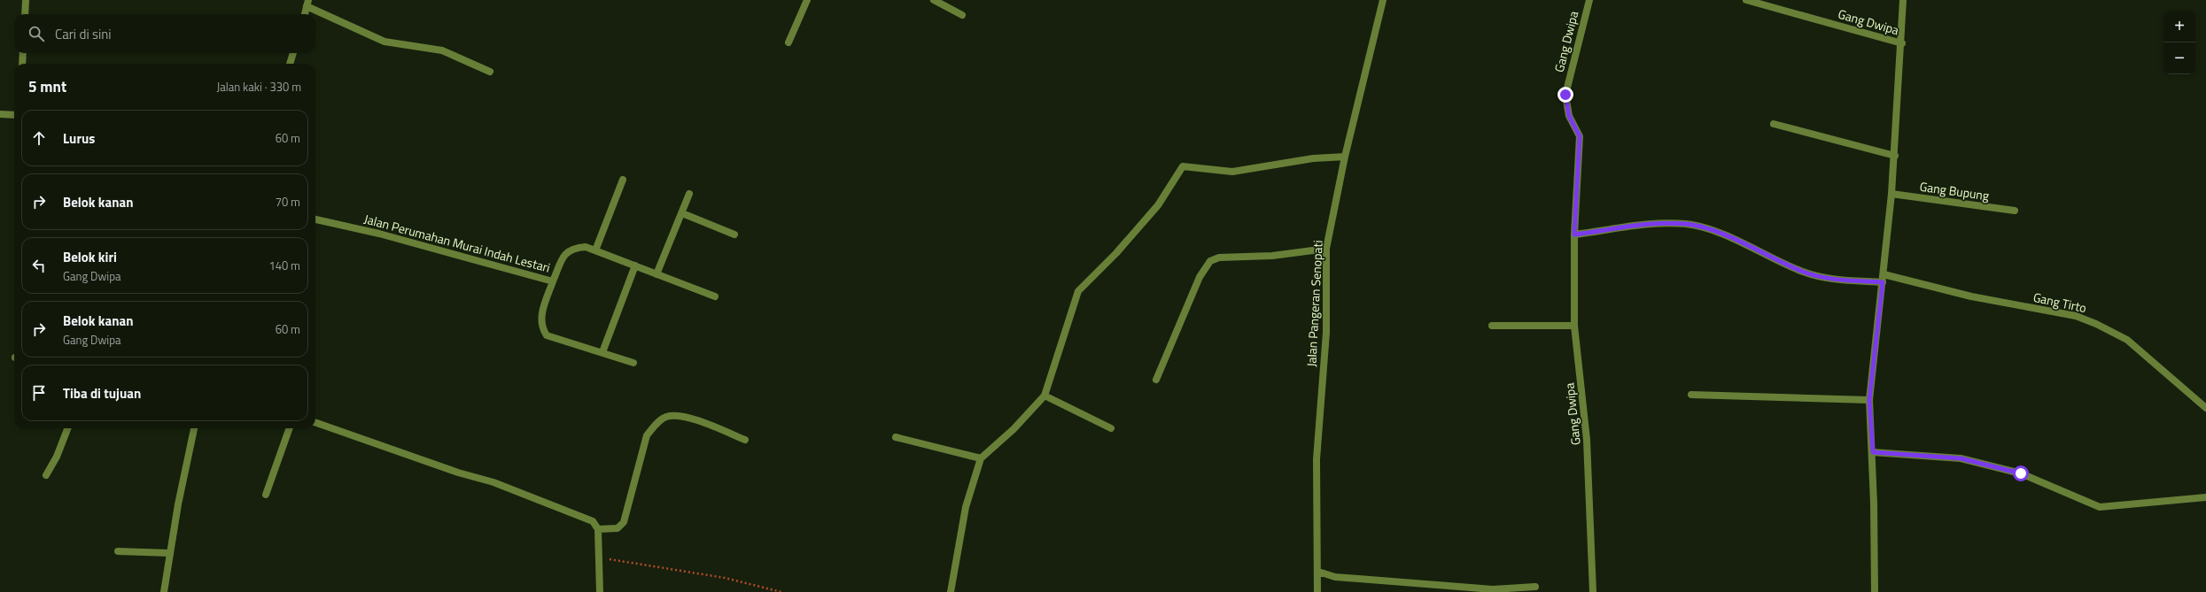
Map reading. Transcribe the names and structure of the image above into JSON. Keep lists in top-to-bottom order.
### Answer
{
  "streets": {
    "street": [
      "Gang Dwipa",
      "Gang Bupung",
      "Jalan Perumahan Murai Indah Lestari",
      "Gang Tirto",
      "Jalan Pangeran Senopati"
    ]
  },
  "page": {
    "map_buttons": ["+", "−"],
    "search": "Cari di sini",
    "heading": ["5 mnt", "Jalan kaki · 330 m"],
    "list": [
      ["Lurus", "60 m"],
      ["Belok kanan", "70 m"],
      ["Belok kiri", "Gang Dwipa", "140 m"],
      ["Belok kanan", "Gang Dwipa", "60 m"],
      "Tiba di tujuan"
    ]
  }
}
